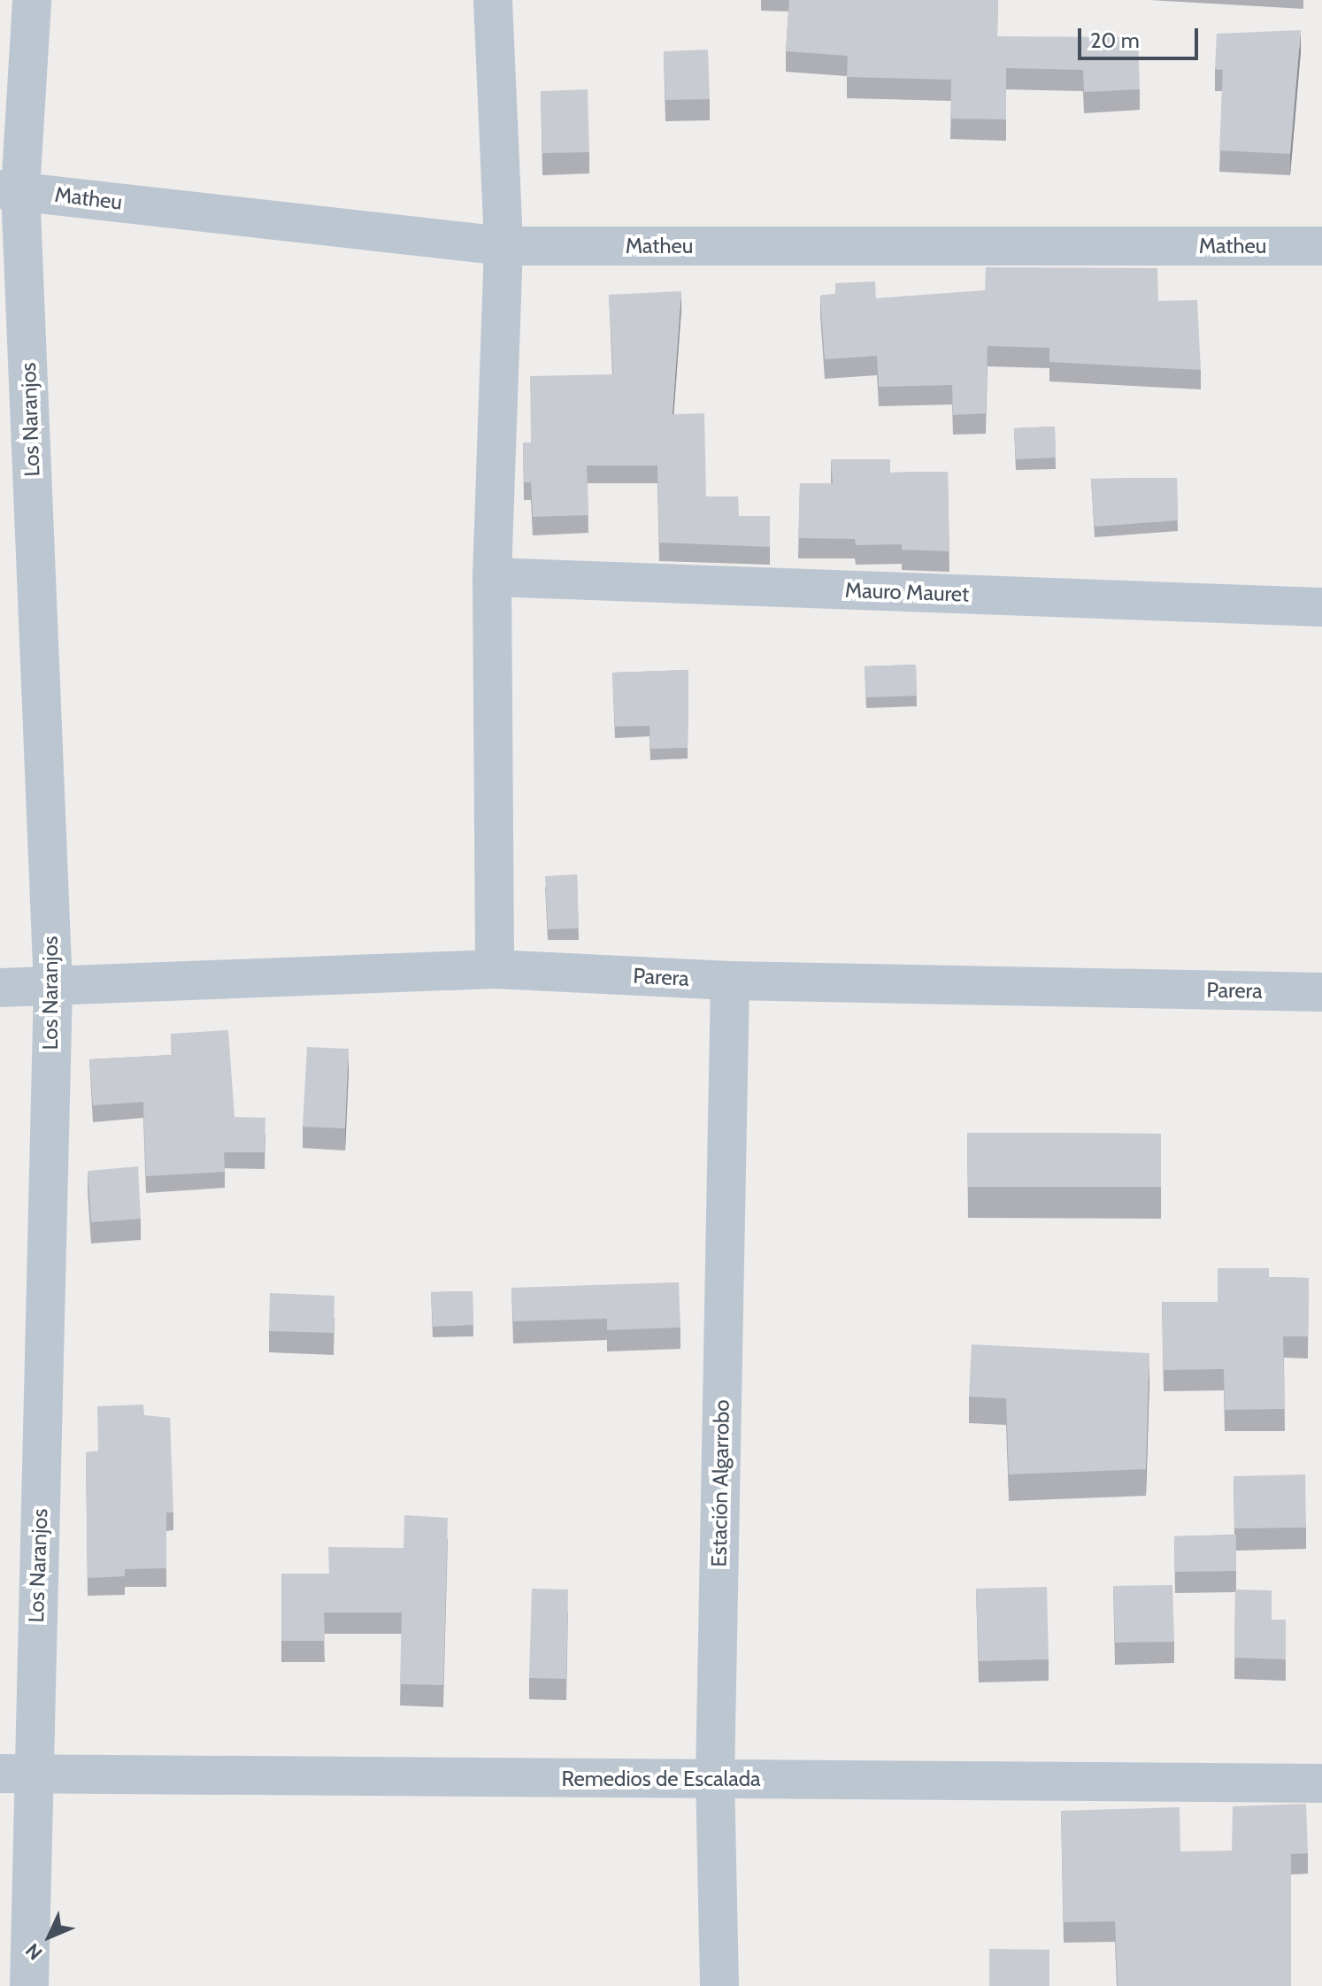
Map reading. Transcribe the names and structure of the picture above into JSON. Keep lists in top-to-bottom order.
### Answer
{
  "streets": {
    "street": [
      "Matheu",
      "Los Naranjos",
      "Mauro Mauret",
      "Parera",
      "Estación Algarrobo",
      "Remedios de Escalada"
    ]
  },
  "crossings": [
    ["Matheu", "Los Naranjos"],
    ["Los Naranjos", "Parera"],
    ["Los Naranjos", "Remedios de Escalada"],
    ["Parera", "Estación Algarrobo"],
    ["Estación Algarrobo", "Remedios de Escalada"]
  ],
  "scale_bar": "20 m",
  "north": "bottom left"
}
